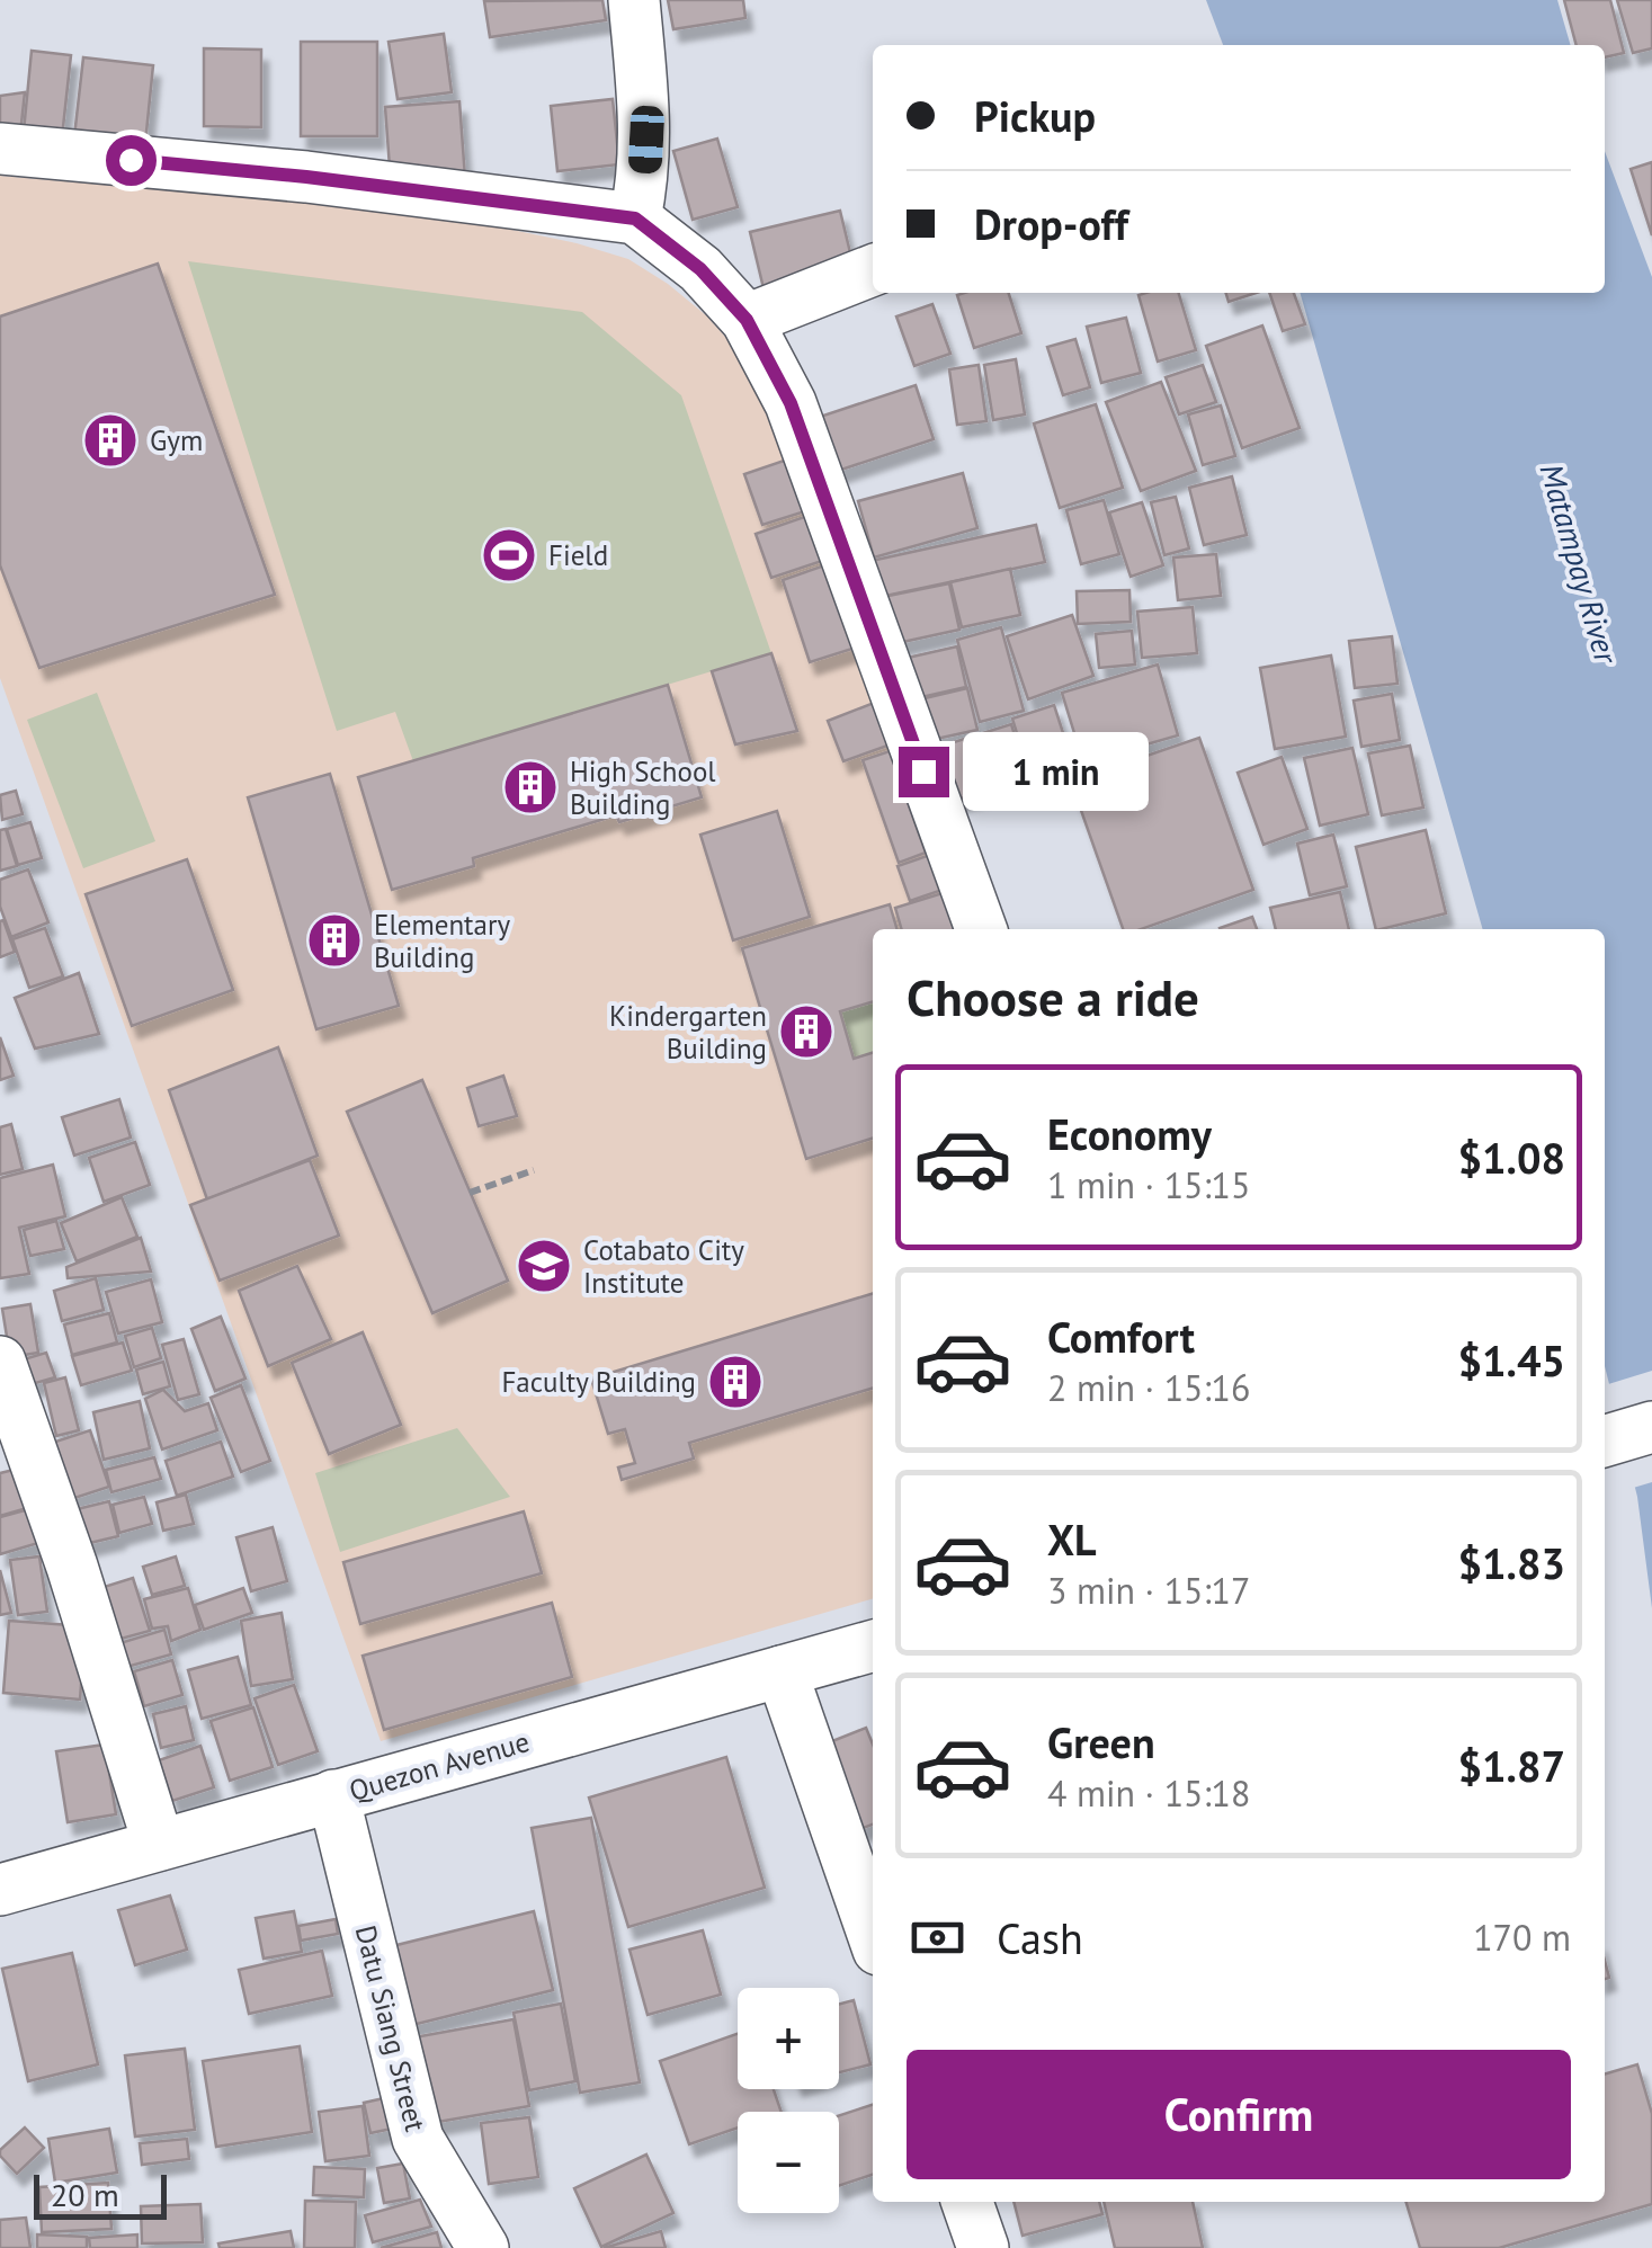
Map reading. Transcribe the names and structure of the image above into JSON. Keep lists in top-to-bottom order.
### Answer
{
  "streets": {
    "street": ["Quezon Avenue", "Datu Siang Street"]
  },
  "crossings": [
    ["Quezon Avenue", "Datu Siang Street"]
  ],
  "water": ["Matampay River"],
  "places": {
    "building": [
      "Gym",
      "High School Building",
      "Elementary Building",
      "Kindergarten Building",
      "Faculty Building"
    ],
    "sports": ["Field"],
    "school or university": ["Cotabato City Institute"]
  },
  "scale_bar": "20 m",
  "page": {
    "banner": ["Pickup", "Drop-off"],
    "bubble": "1 min",
    "heading": "Choose a ride",
    "list": [
      {
        "name": "Economy",
        "note": "1 min · 15:15",
        "value": "$1.08"
      },
      {
        "name": "Comfort",
        "note": "2 min · 15:16",
        "value": "$1.45"
      },
      {
        "name": "XL",
        "note": "3 min · 15:17",
        "value": "$1.83"
      },
      {
        "name": "Green",
        "note": "4 min · 15:18",
        "value": "$1.87"
      }
    ],
    "pay": ["Cash", "170 m"],
    "map_buttons": ["+", "−"],
    "buttons": "Confirm",
    "scale": "20 m"
  }
}
